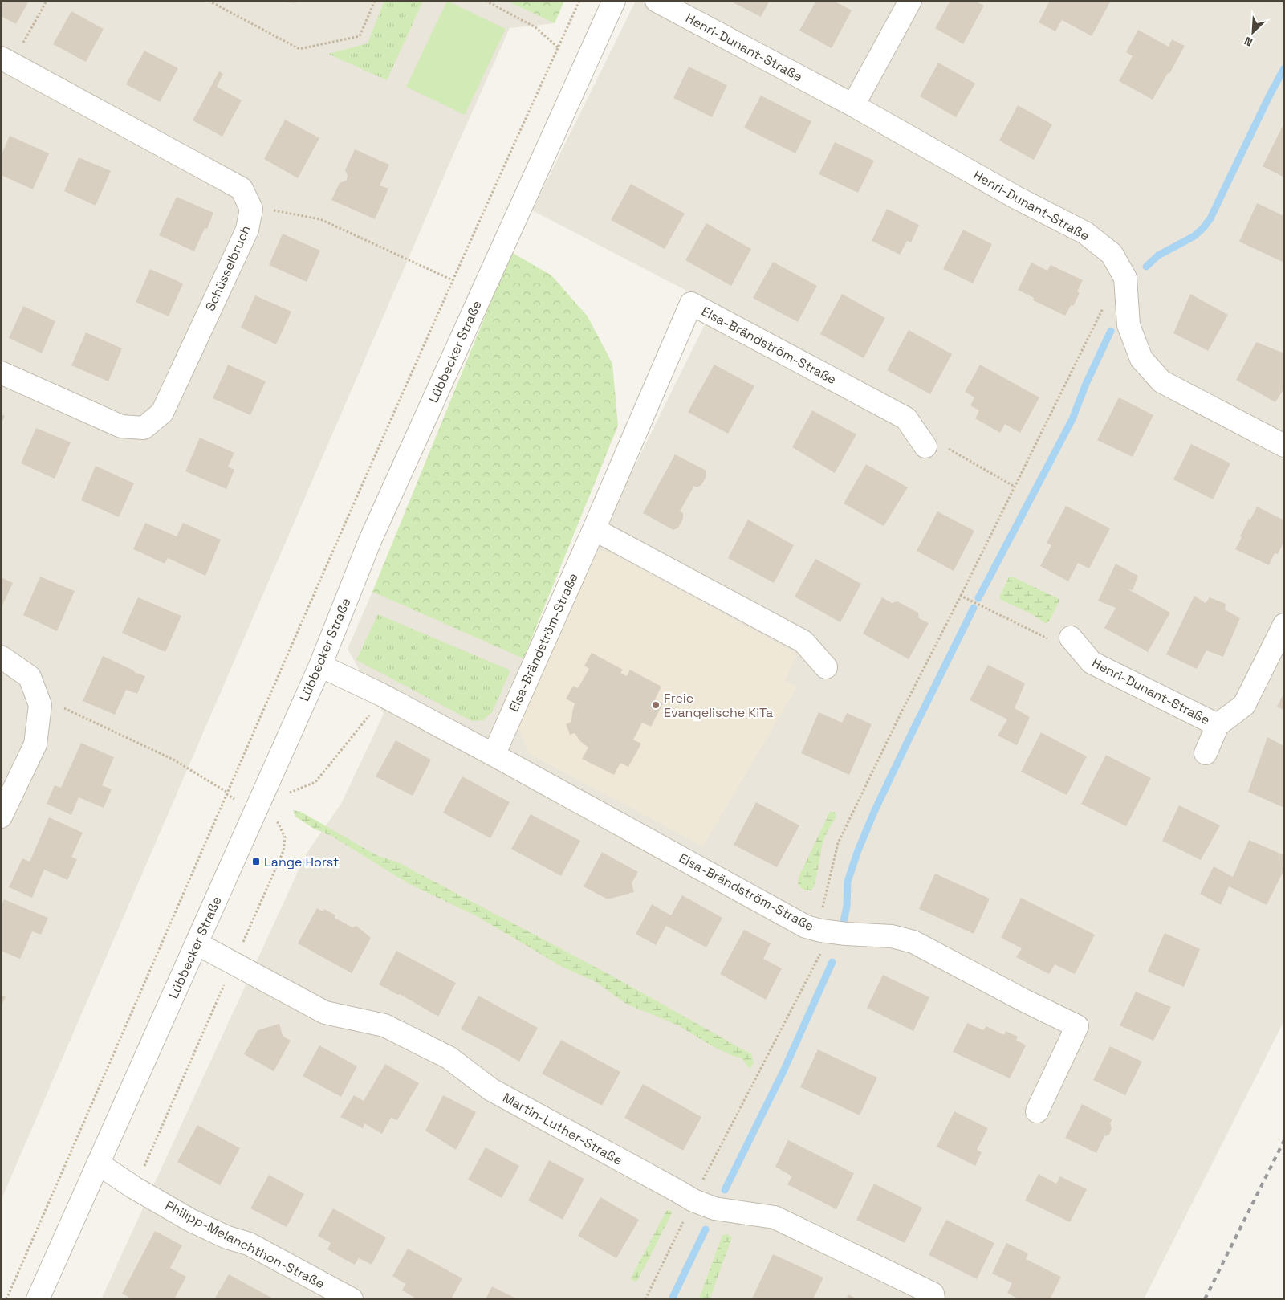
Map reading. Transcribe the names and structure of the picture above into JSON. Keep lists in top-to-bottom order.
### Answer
{
  "streets": {
    "street": [
      "Henri-Dunant-Straße",
      "Schüsselbruch",
      "Elsa-Brändström-Straße",
      "Lübbecker Straße",
      "Martin-Luther-Straße",
      "Philipp-Melanchthon-Straße"
    ]
  },
  "crossings": [
    ["Elsa-Brändström-Straße", "Lübbecker Straße"],
    ["Lübbecker Straße", "Martin-Luther-Straße"],
    ["Lübbecker Straße", "Philipp-Melanchthon-Straße"]
  ],
  "places": {
    "other": ["Freie Evangelische KiTa"],
    "transit": ["Lange Horst"]
  },
  "north": "bottom left"
}
